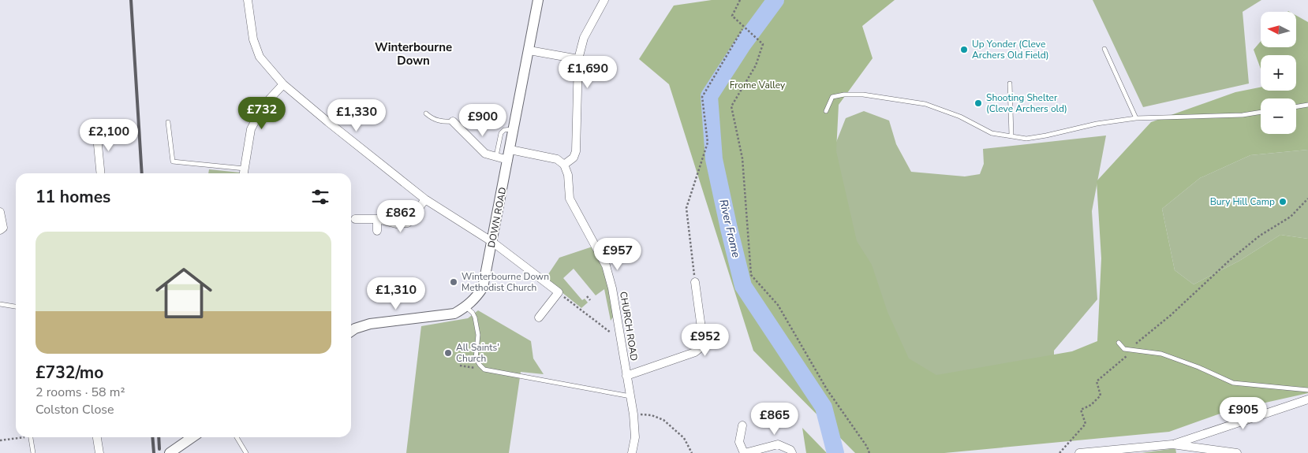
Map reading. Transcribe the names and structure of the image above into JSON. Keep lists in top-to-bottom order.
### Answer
{
  "streets": {
    "street": ["DOWN ROAD", "CHURCH ROAD"]
  },
  "districts": ["Winterbourne Down"],
  "water": ["River Frome"],
  "parks": ["Frome Valley"],
  "places": [
    "Up Yonder (Cleve Archers Old Field)",
    "Shooting Shelter (Cleve Archers old)",
    "Bury Hill Camp",
    "Winterbourne Down Methodist Church",
    "All Saints' Church"
  ],
  "north": "left",
  "page": {
    "map_buttons": ["+", "−"],
    "price": [
      "£1,690",
      "£732",
      "£1,330",
      "£900",
      "£2,100",
      "£862",
      "£957",
      "£1,310",
      "£952",
      "£905",
      "£865"
    ],
    "heading": "11 homes",
    "list": [
      {
        "name": "£732/mo",
        "note": "2 rooms · 58 m² · Colston Close"
      }
    ]
  }
}
